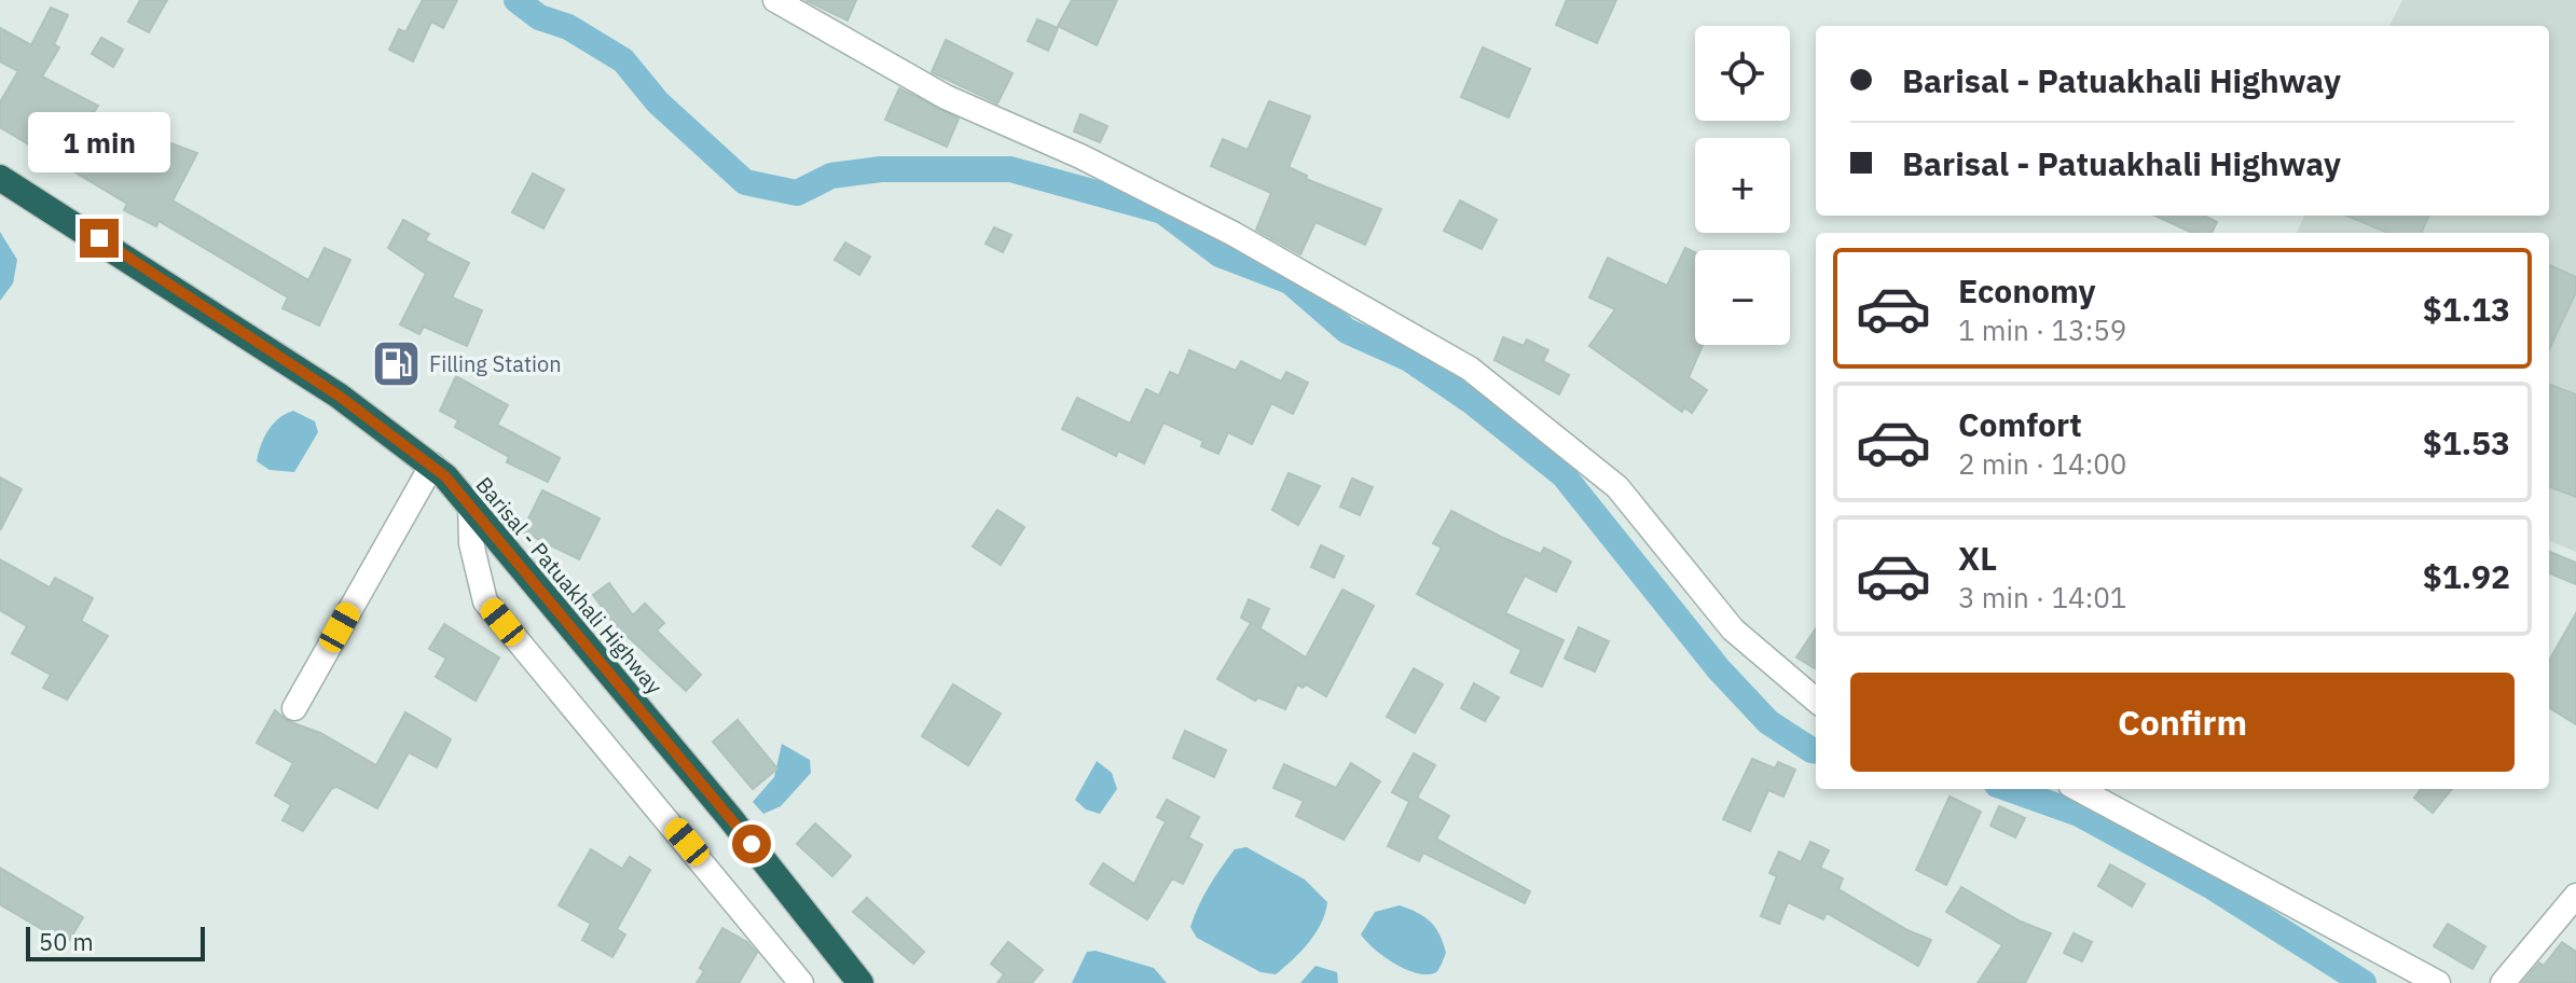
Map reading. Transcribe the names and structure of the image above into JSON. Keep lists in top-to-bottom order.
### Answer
{
  "streets": {
    "highway": ["Barisal - Patuakhali Highway"]
  },
  "places": {
    "fuel station": ["Filling Station"]
  },
  "scale_bar": "50 m",
  "page": {
    "map_buttons": ["+", "−"],
    "banner": ["Barisal - Patuakhali Highway", "Barisal - Patuakhali Highway"],
    "bubble": "1 min",
    "list": [
      {
        "name": "Economy",
        "note": "1 min · 13:59",
        "value": "$1.13"
      },
      {
        "name": "Comfort",
        "note": "2 min · 14:00",
        "value": "$1.53"
      },
      {
        "name": "XL",
        "note": "3 min · 14:01",
        "value": "$1.92"
      }
    ],
    "buttons": "Confirm",
    "scale": "50 m"
  }
}
